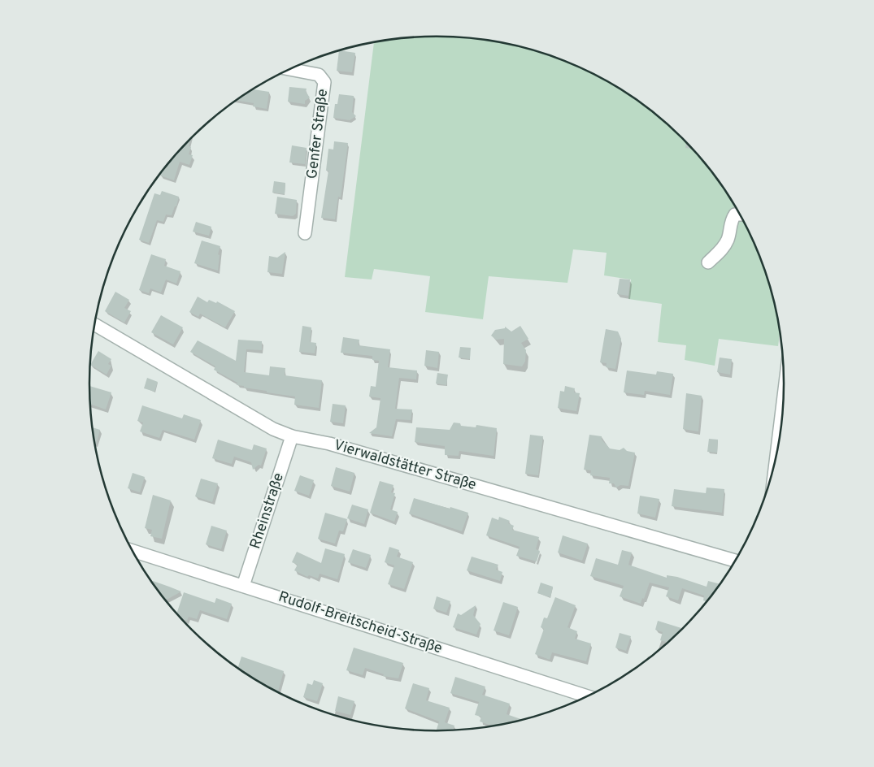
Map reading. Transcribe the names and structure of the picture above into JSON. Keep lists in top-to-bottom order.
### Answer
{
  "streets": {
    "street": [
      "Genfer Straße",
      "Vierwaldstätter Straße",
      "Rheinstraße",
      "Rudolf-Breitscheid-Straße"
    ]
  },
  "crossings": [
    ["Vierwaldstätter Straße", "Rheinstraße"],
    ["Rheinstraße", "Rudolf-Breitscheid-Straße"]
  ]
}
